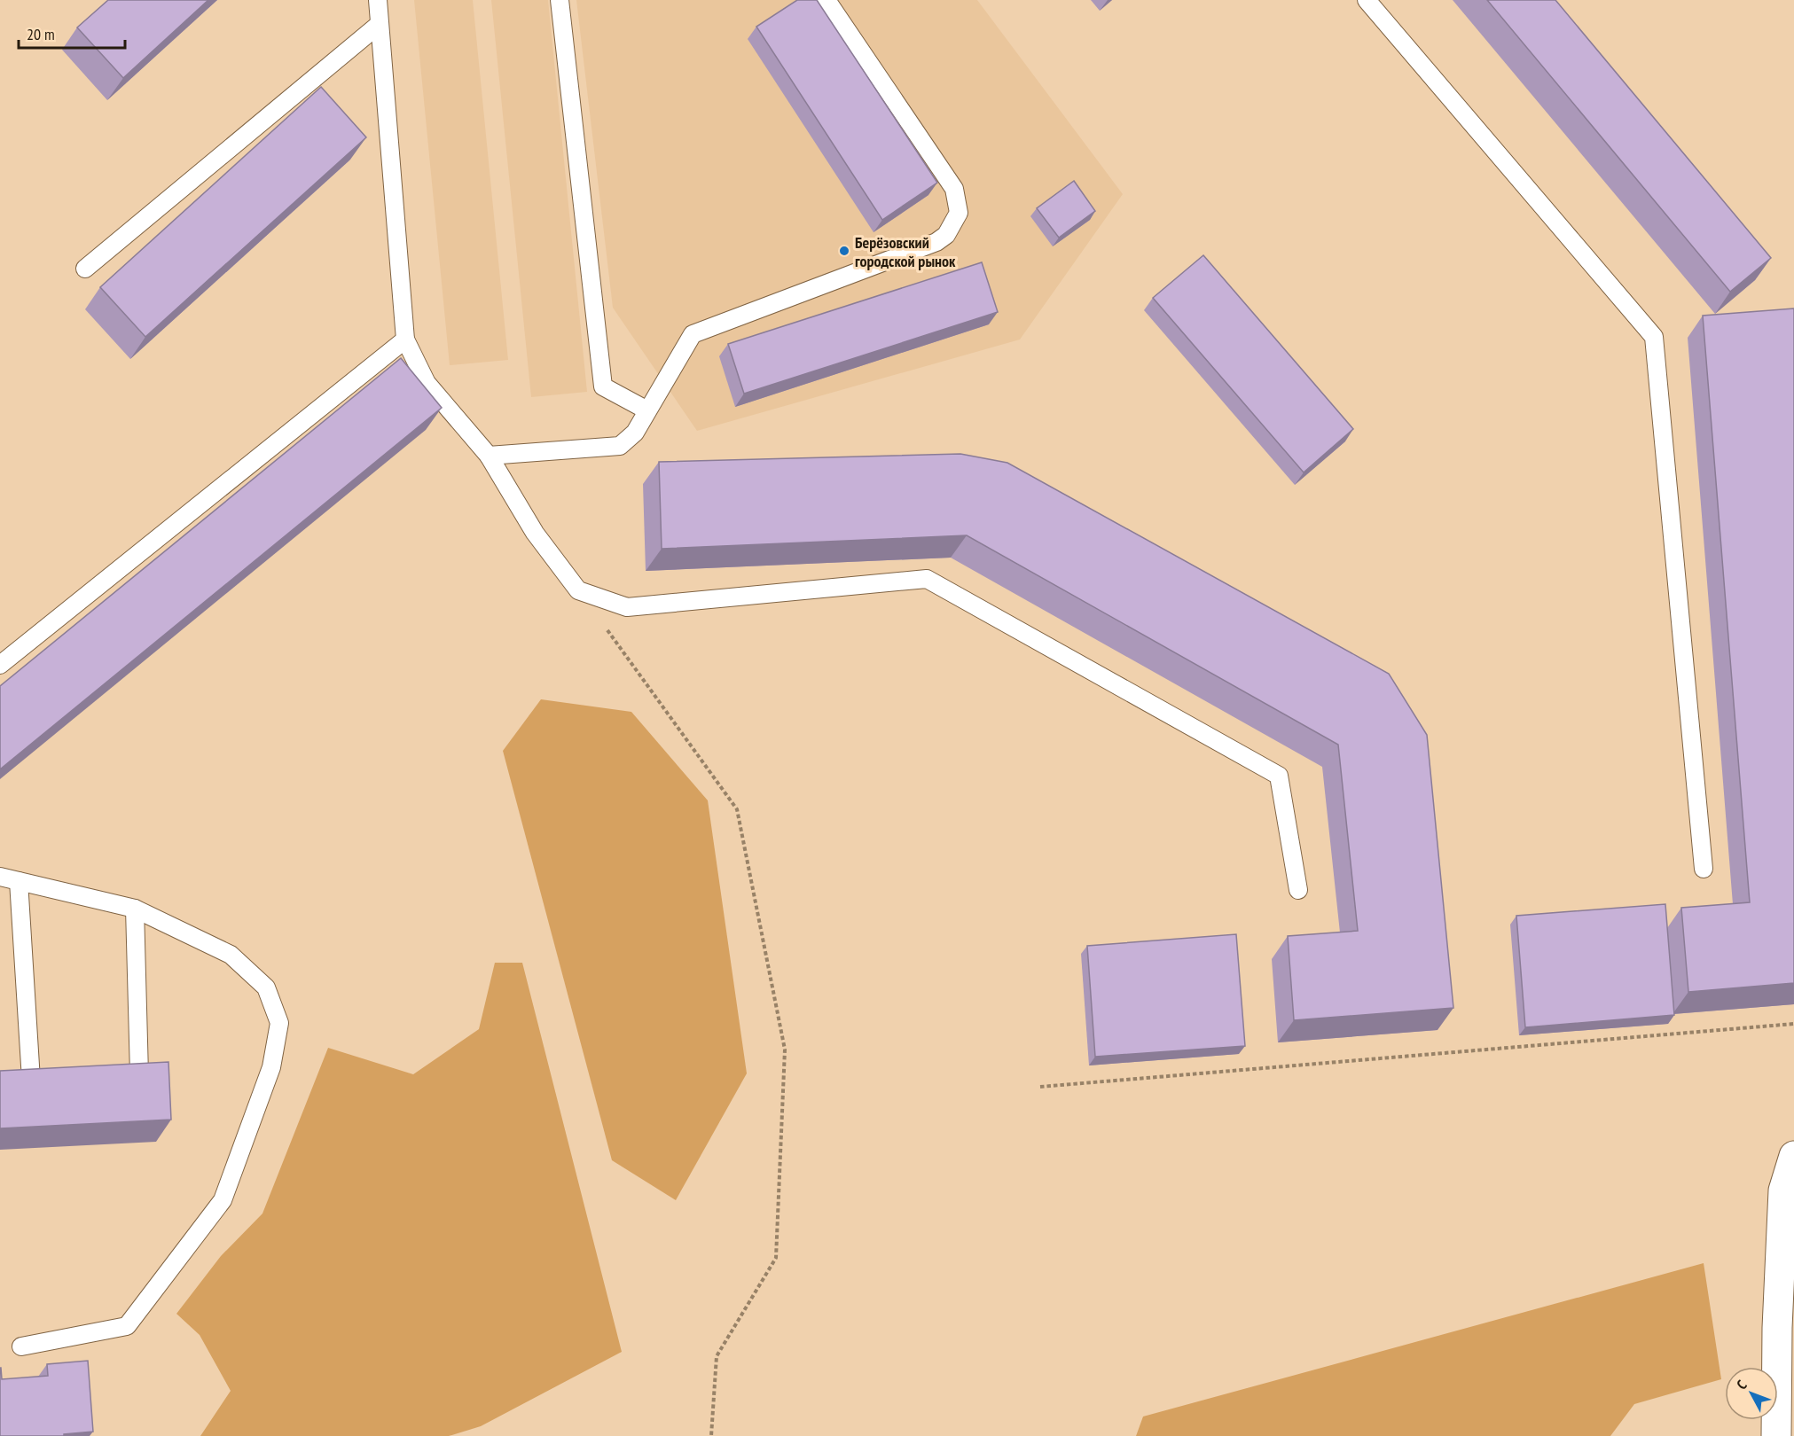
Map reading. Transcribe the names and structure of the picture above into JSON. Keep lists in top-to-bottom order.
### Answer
{
  "places": ["Берёзовский городской рынок"],
  "scale_bar": "20 m",
  "north": "top left"
}
